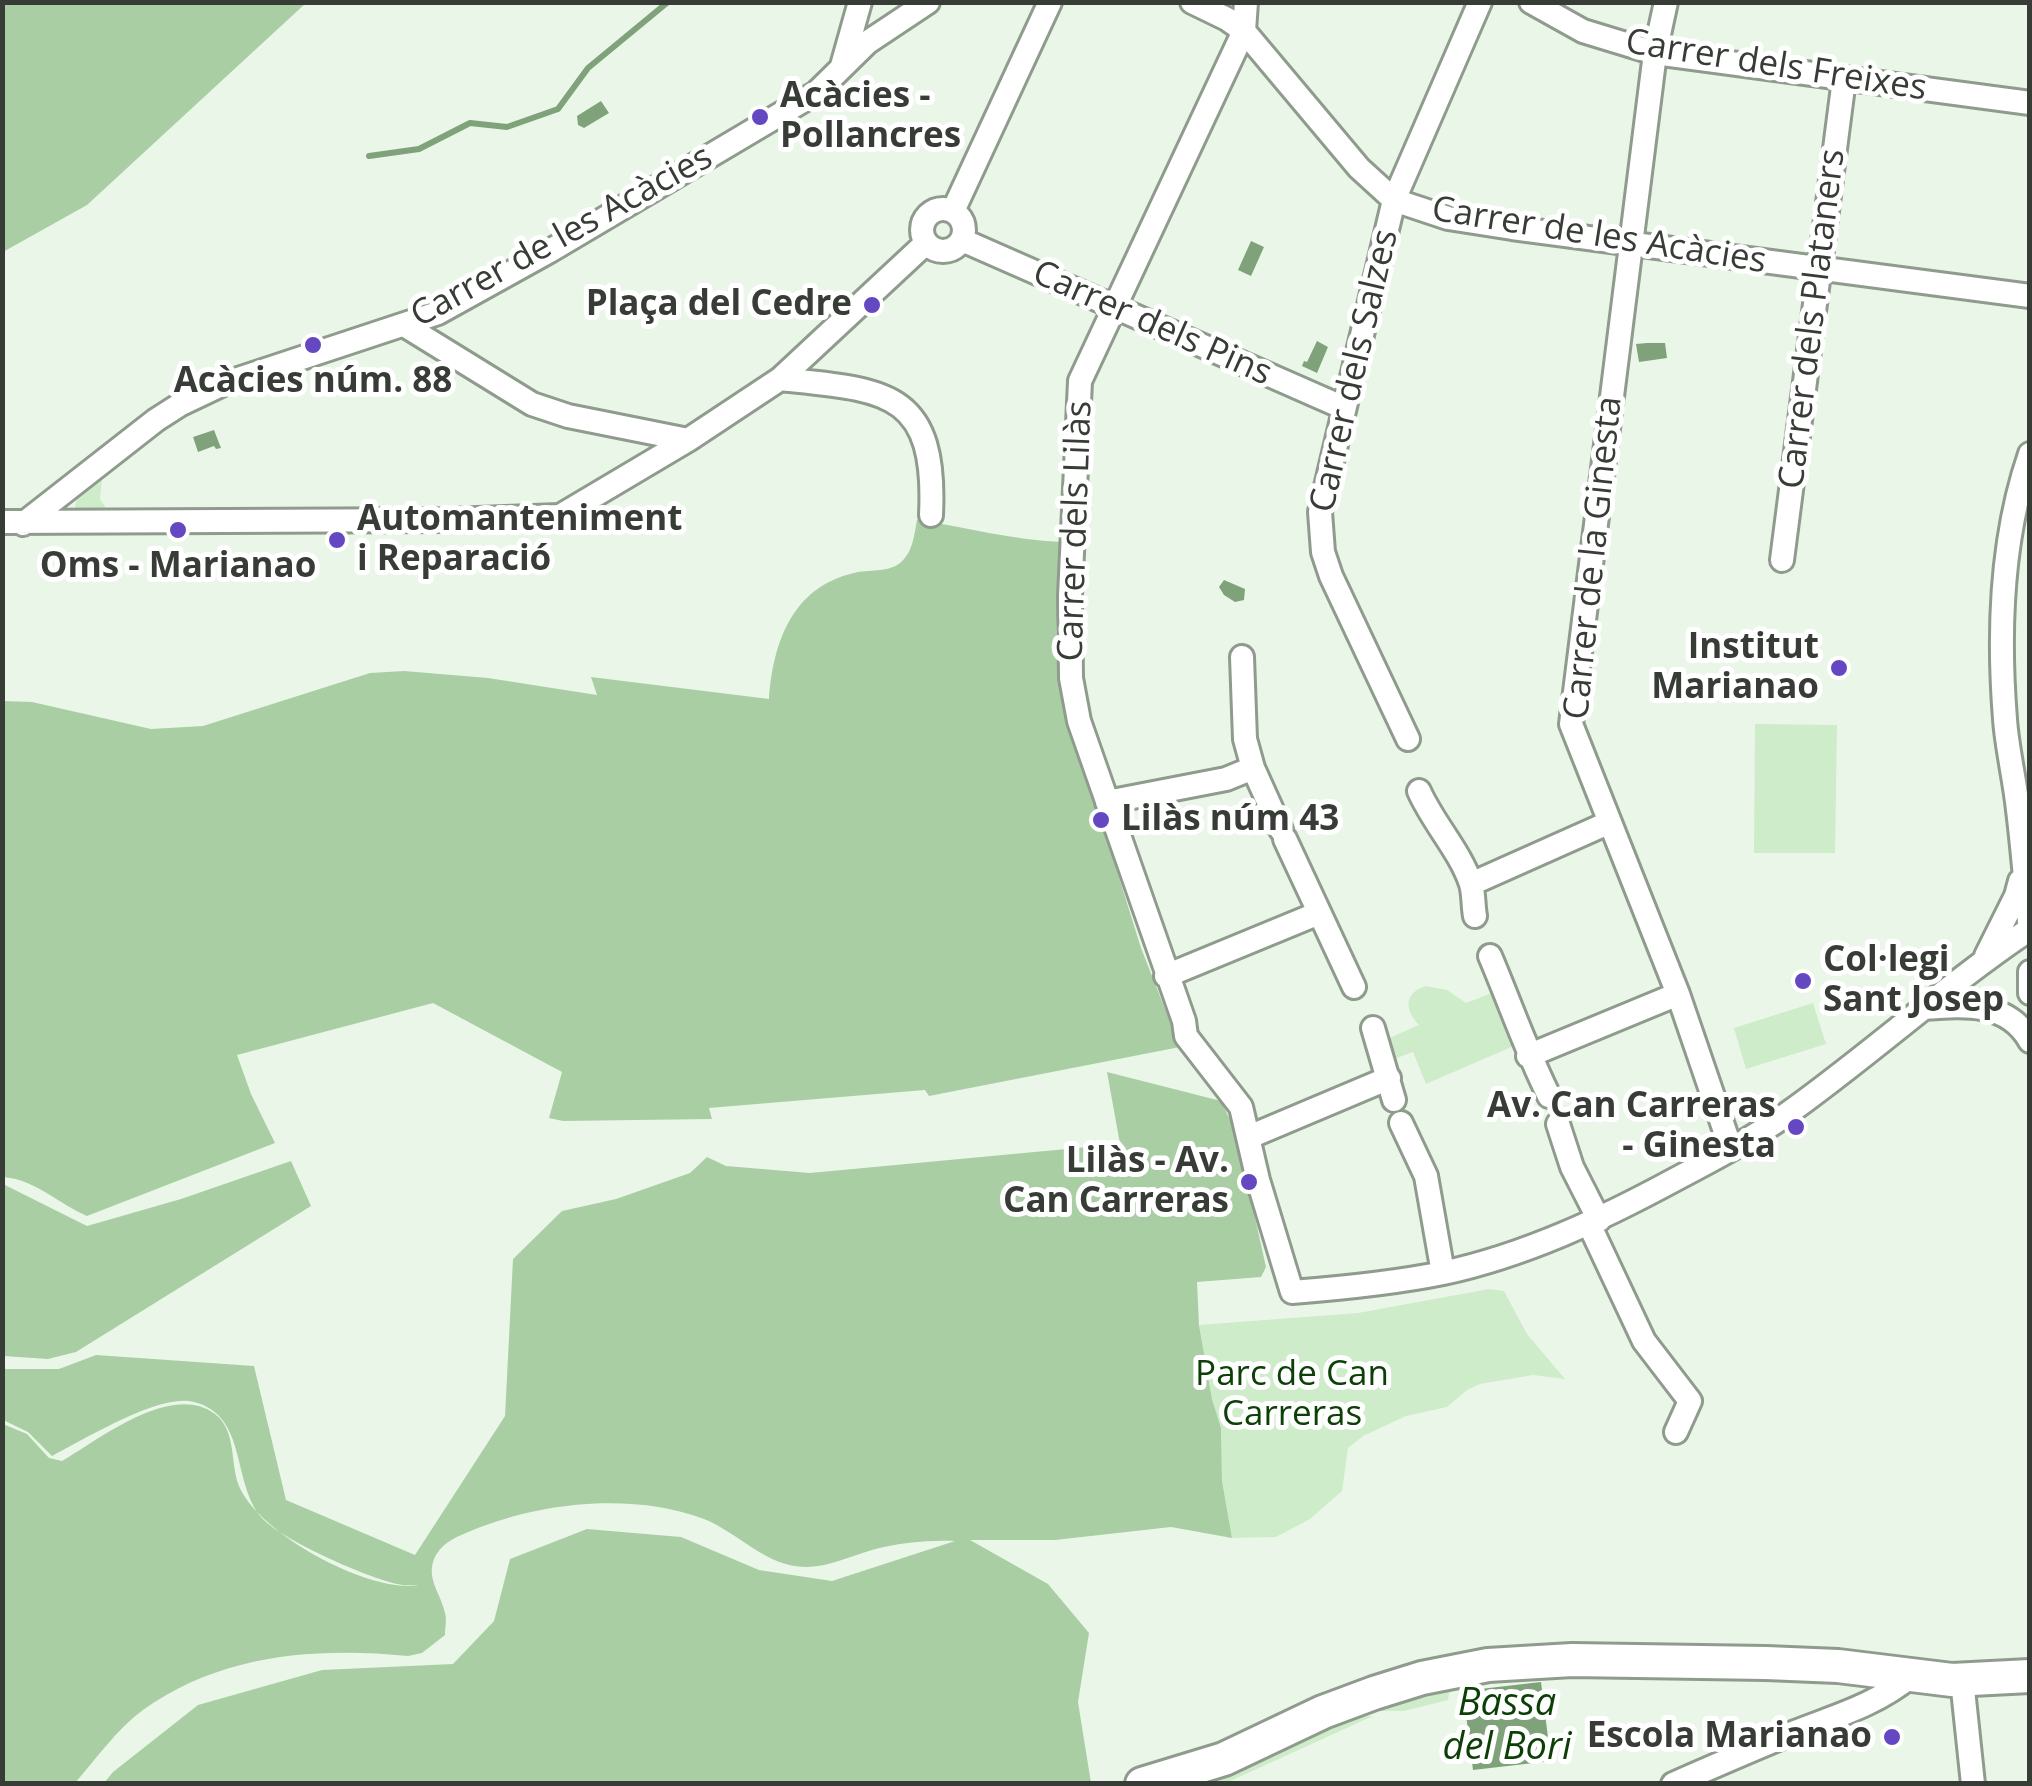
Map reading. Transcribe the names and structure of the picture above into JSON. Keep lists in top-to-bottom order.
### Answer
{
  "streets": {
    "street": [
      "Carrer dels Freixes",
      "Carrer de les Acàcies",
      "Carrer dels Plataners",
      "Carrer dels Pins",
      "Carrer dels Salzes",
      "Carrer dels Lilàs",
      "Carrer de la Ginesta"
    ]
  },
  "crossings": [
    ["Carrer dels Freixes", "Carrer dels Plataners"],
    ["Carrer dels Freixes", "Carrer de la Ginesta"],
    ["Carrer de les Acàcies", "Carrer dels Plataners"],
    ["Carrer de les Acàcies", "Carrer dels Salzes"],
    ["Carrer de les Acàcies", "Carrer dels Lilàs"],
    ["Carrer de les Acàcies", "Carrer de la Ginesta"],
    ["Carrer dels Pins", "Carrer dels Salzes"],
    ["Carrer dels Pins", "Carrer dels Lilàs"]
  ],
  "water": ["Bassa del Bori"],
  "parks": ["Parc de Can Carreras"],
  "places": [
    "Acàcies - Pollancres",
    "Plaça del Cedre",
    "Acàcies núm. 88",
    "Oms - Marianao",
    "Automanteniment i Reparació",
    "Institut Marianao",
    "Lilàs núm 43",
    "Col·legi Sant Josep",
    "Av. Can Carreras - Ginesta",
    "Lilàs - Av. Can Carreras",
    "Escola Marianao"
  ]
}
